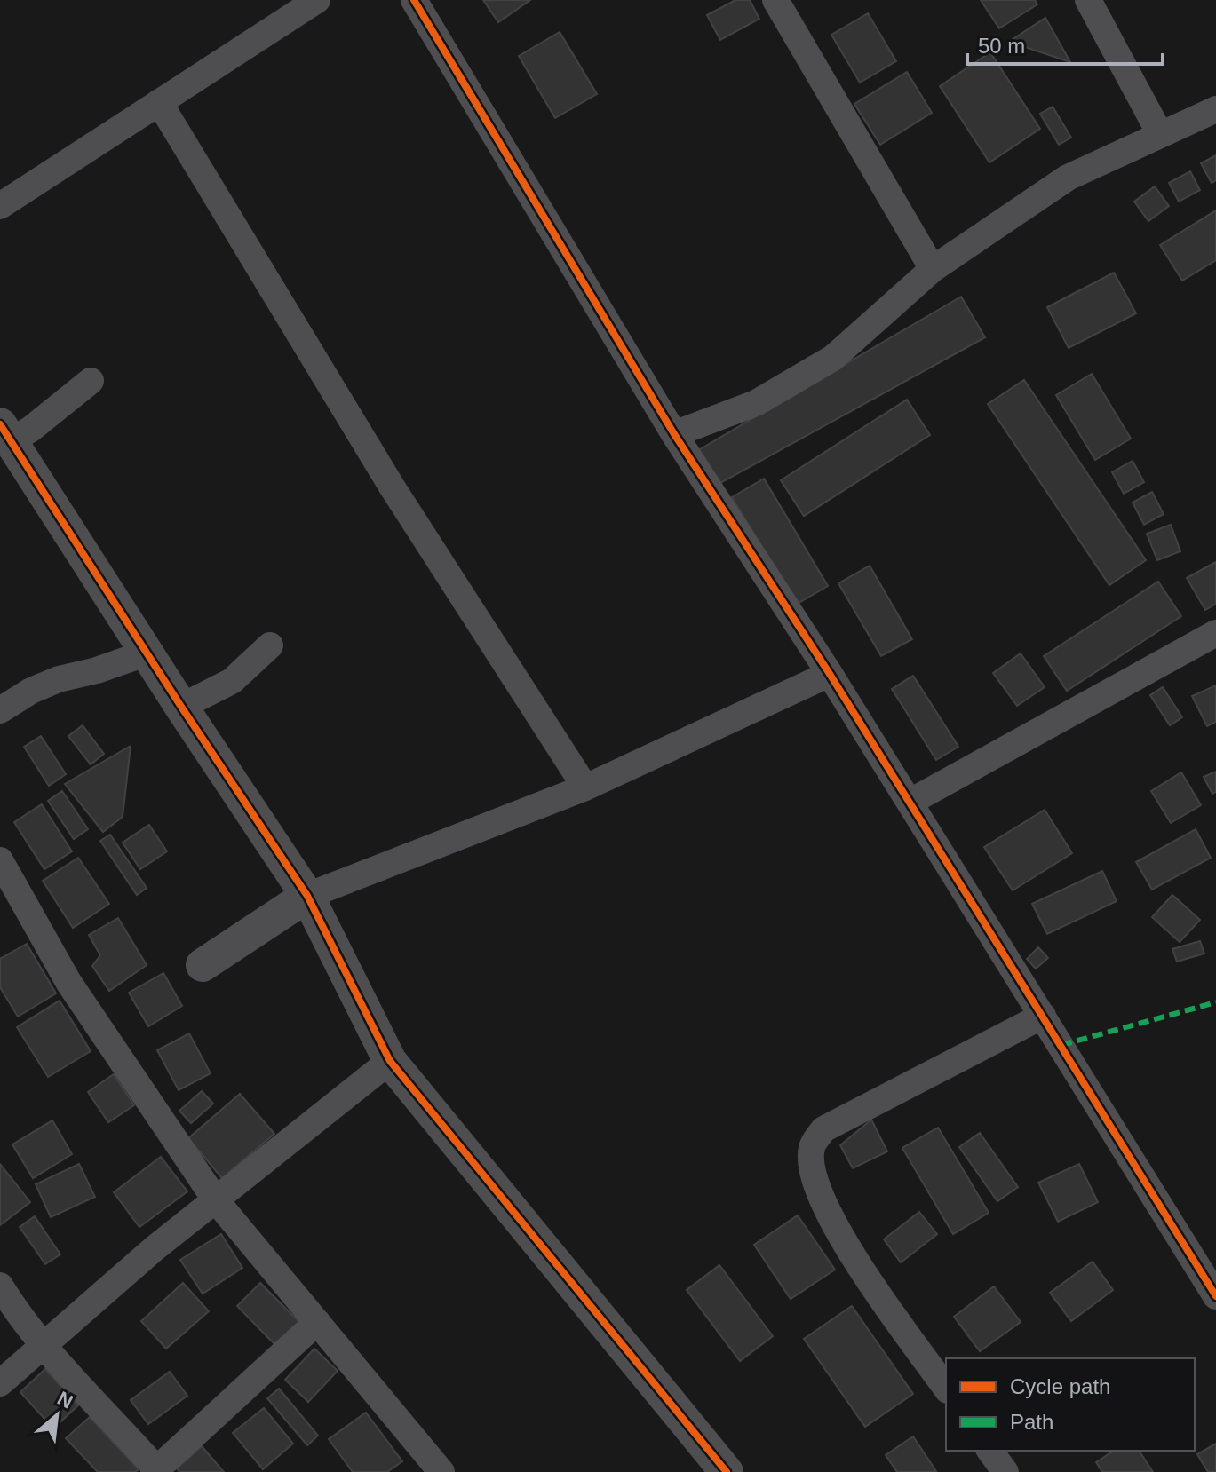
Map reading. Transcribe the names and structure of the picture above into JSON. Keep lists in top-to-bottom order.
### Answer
{
  "legend": ["Cycle path", "Path"],
  "scale_bar": "50 m",
  "north": "top right"
}
